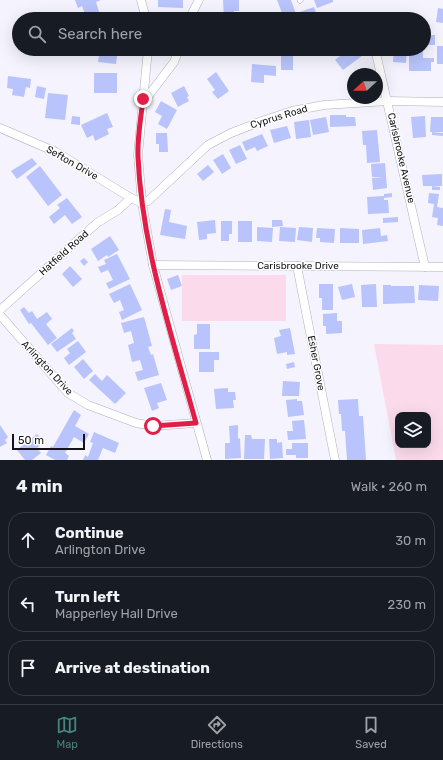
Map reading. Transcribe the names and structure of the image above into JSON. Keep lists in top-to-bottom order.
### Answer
{
  "streets": {
    "street": [
      "Cyprus Road",
      "Carisbrooke Avenue",
      "Sefton Drive",
      "Hatfield Road",
      "Carisbrooke Drive",
      "Esher Grove",
      "Arlington Drive"
    ]
  },
  "crossings": [
    ["Cyprus Road", "Carisbrooke Avenue"],
    ["Cyprus Road", "Sefton Drive"],
    ["Carisbrooke Avenue", "Carisbrooke Drive"],
    ["Sefton Drive", "Hatfield Road"],
    ["Carisbrooke Drive", "Esher Grove"]
  ],
  "scale_bar": "50 m",
  "north": "left",
  "page": {
    "search": "Search here",
    "scale": "50 m",
    "heading": ["4 min", "Walk · 260 m"],
    "list": [
      ["Continue", "Arlington Drive", "30 m"],
      ["Turn left", "Mapperley Hall Drive", "230 m"],
      "Arrive at destination"
    ],
    "nav": ["Map", "Directions", "Saved"]
  }
}
